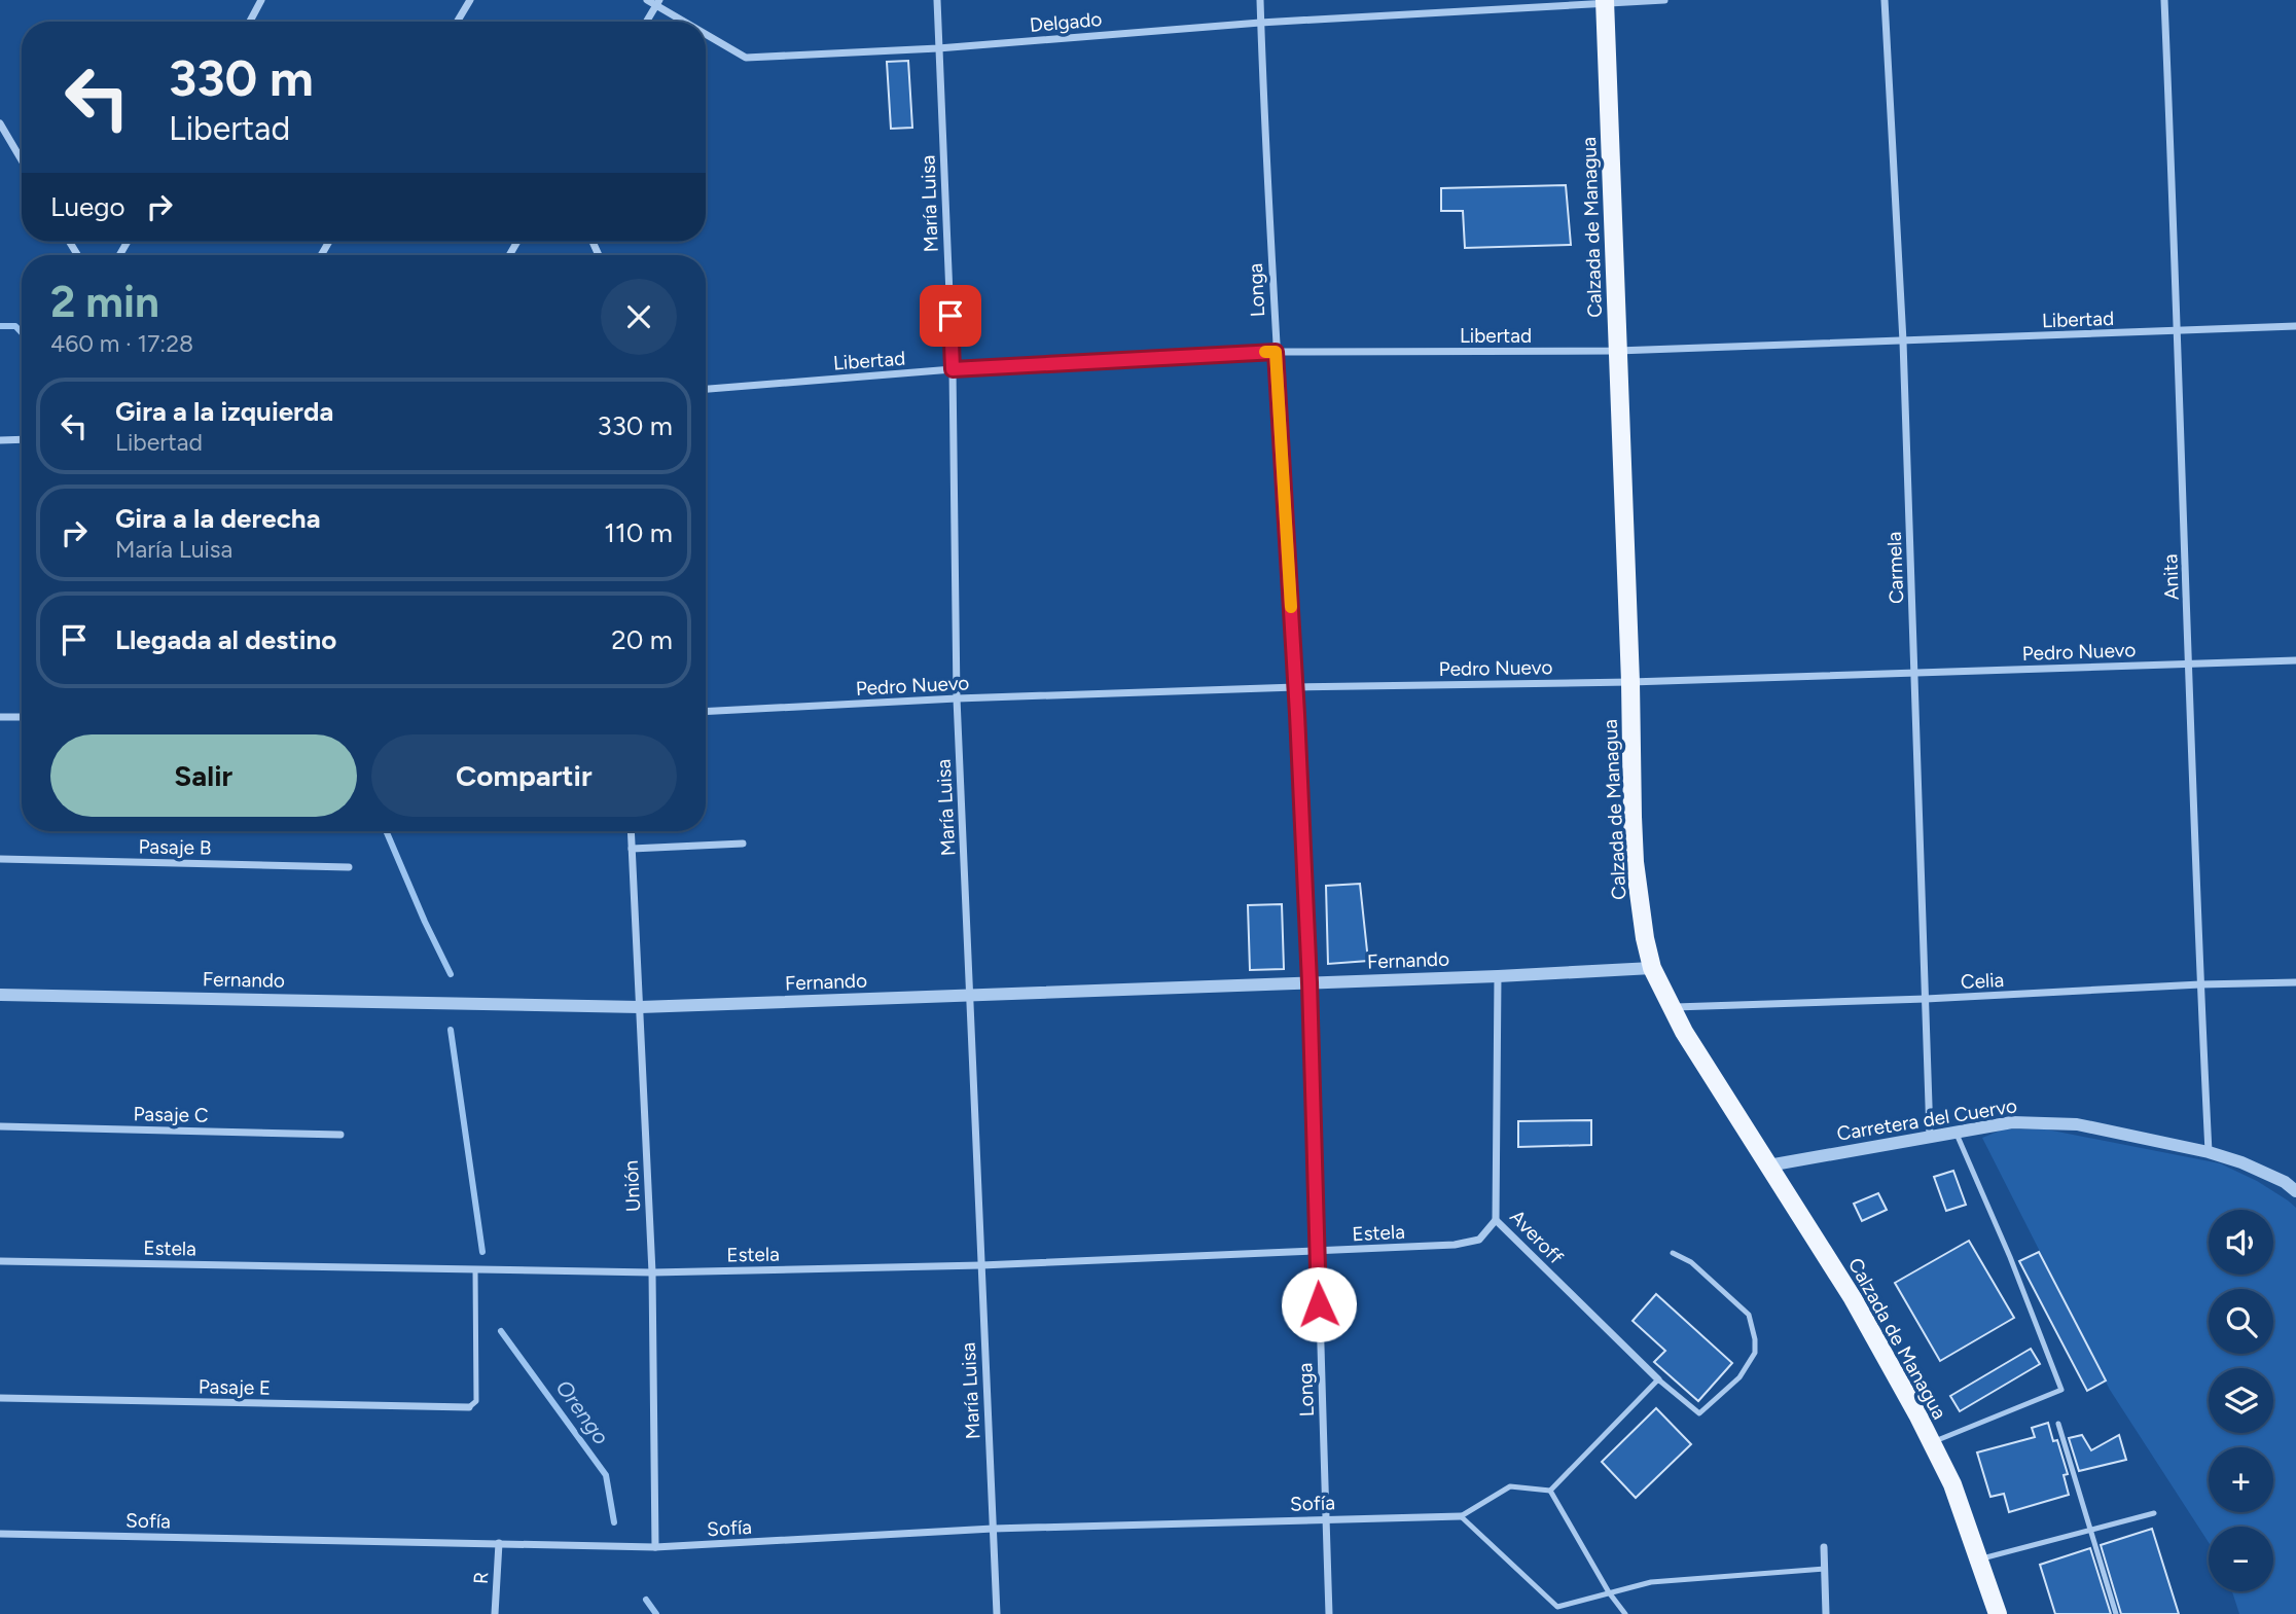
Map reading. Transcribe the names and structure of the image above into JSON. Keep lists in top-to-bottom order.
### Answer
{
  "streets": {
    "main road": ["Calzada de Managua"],
    "street": [
      "Delgado",
      "María Luisa",
      "Longa",
      "Libertad",
      "Carmela",
      "Anita",
      "Pedro Nuevo",
      "Pasaje B",
      "Fernando",
      "Celia",
      "Pasaje C",
      "Carretera del Cuervo",
      "Unión",
      "Estela",
      "Averoff",
      "Pasaje E",
      "Sofía",
      "R"
    ]
  },
  "crossings": [
    ["Delgado", "María Luisa"],
    ["Delgado", "Calzada de Managua"],
    ["Delgado", "Longa"],
    ["María Luisa", "Libertad"],
    ["María Luisa", "Pedro Nuevo"],
    ["María Luisa", "Fernando"],
    ["María Luisa", "Estela"],
    ["María Luisa", "Sofía"],
    ["Calzada de Managua", "Libertad"],
    ["Calzada de Managua", "Pedro Nuevo"],
    ["Calzada de Managua", "Fernando"],
    ["Calzada de Managua", "Celia"],
    ["Calzada de Managua", "Carretera del Cuervo"],
    ["Longa", "Libertad"],
    ["Longa", "Pedro Nuevo"],
    ["Longa", "Fernando"],
    ["Longa", "Estela"],
    ["Longa", "Sofía"],
    ["Libertad", "Carmela"],
    ["Libertad", "Anita"],
    ["Carmela", "Pedro Nuevo"],
    ["Carmela", "Celia"],
    ["Carmela", "Carretera del Cuervo"],
    ["Anita", "Pedro Nuevo"],
    ["Anita", "Celia"],
    ["Anita", "Carretera del Cuervo"],
    ["Fernando", "Unión"],
    ["Fernando", "Averoff"],
    ["Unión", "Estela"],
    ["Unión", "Sofía"],
    ["Estela", "Averoff"],
    ["Sofía", "R"]
  ],
  "water": ["Orengo"],
  "page": {
    "turn": ["330 m", "Libertad"],
    "then": "Luego",
    "heading": ["2 min", "460 m · 17:28"],
    "list": [
      {
        "name": "Gira a la izquierda",
        "note": "Libertad",
        "value": "330 m"
      },
      {
        "name": "Gira a la derecha",
        "note": "María Luisa",
        "value": "110 m"
      },
      {
        "name": "Llegada al destino",
        "value": "20 m"
      }
    ],
    "buttons": ["Salir", "Compartir"],
    "map_buttons": ["+", "−"]
  }
}
